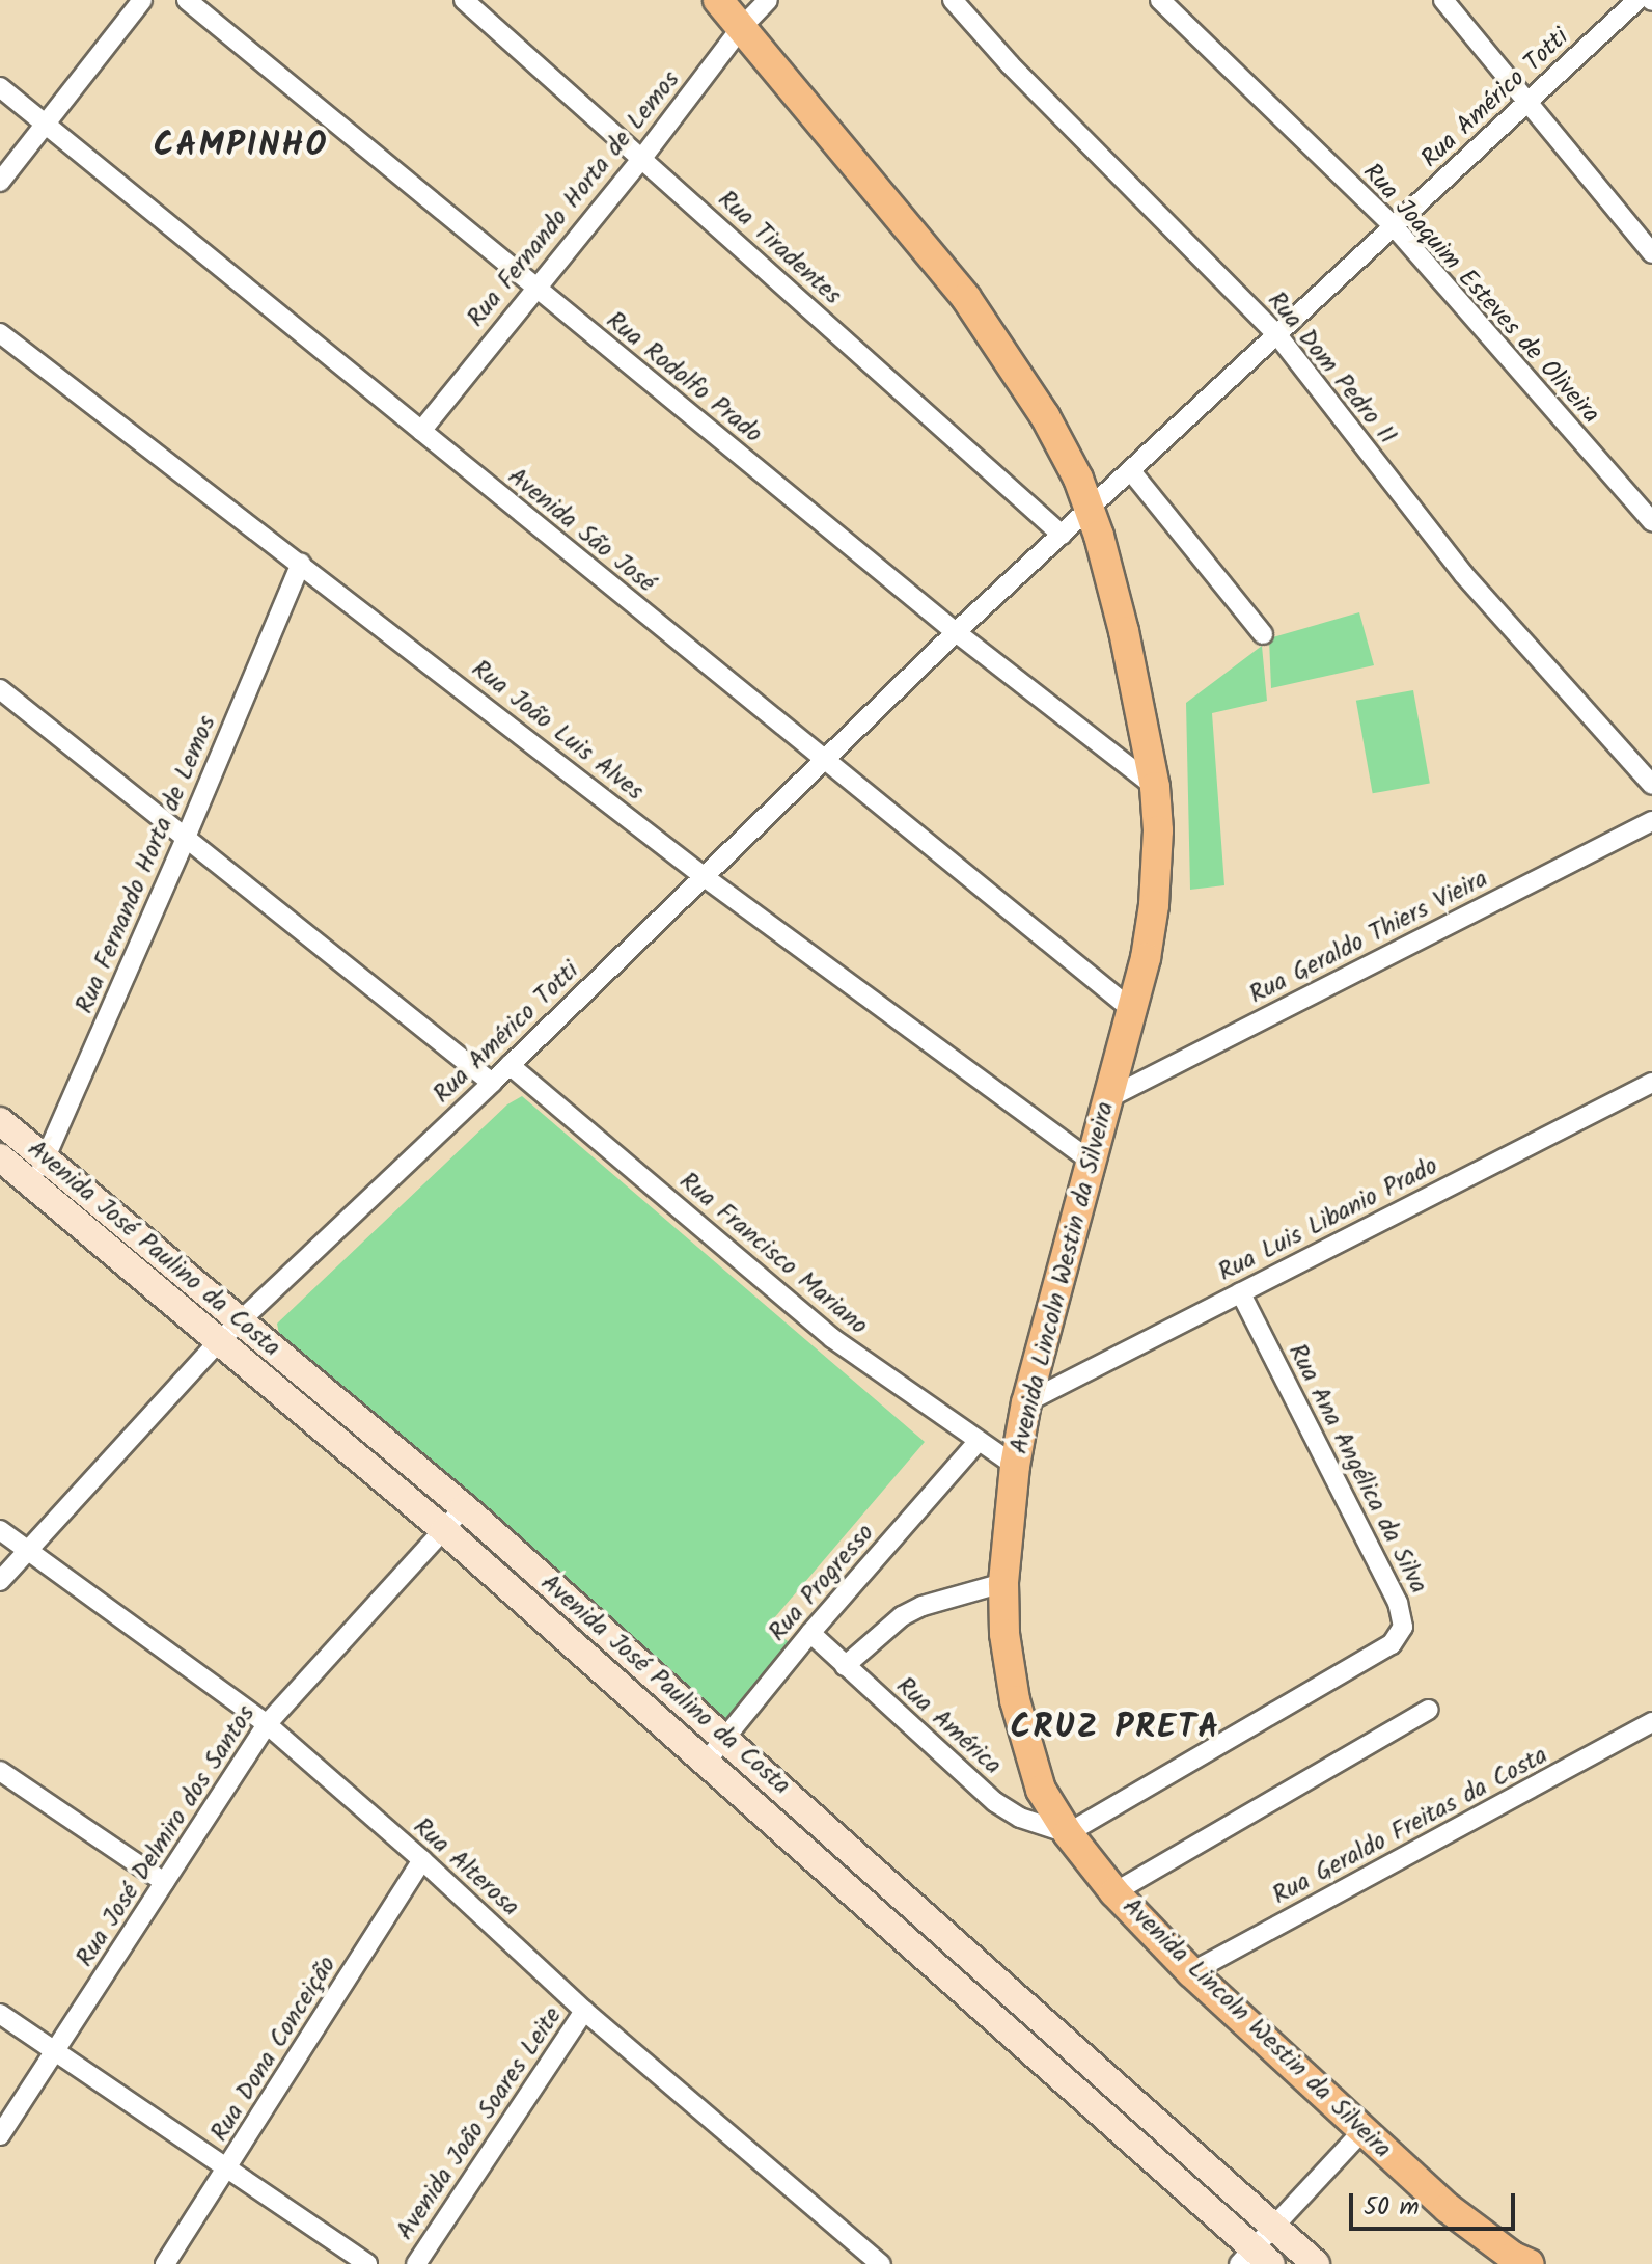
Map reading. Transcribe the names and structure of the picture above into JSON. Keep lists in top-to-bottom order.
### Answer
{
  "streets": {
    "main road": ["Avenida José Paulino da Costa", "Avenida Lincoln Westin da Silveira"],
    "street": [
      "Rua Américo Totti",
      "Rua Fernando Horta de Lemos",
      "Rua Tiradentes",
      "Rua Joaquim Esteves de Oliveira",
      "Rua Dom Pedro II",
      "Rua Rodolfo Prado",
      "Avenida São José",
      "Rua João Luis Alves",
      "Rua Geraldo Thiers Vieira",
      "Rua Luis Libanio Prado",
      "Rua Francisco Mariano",
      "Rua Ana Angélica da Silva",
      "Rua Progresso",
      "Rua América",
      "Rua Geraldo Freitas da Costa",
      "Rua José Delmiro dos Santos",
      "Rua Alterosa",
      "Rua Dona Conceição",
      "Avenida João Soares Leite"
    ]
  },
  "crossings": [
    ["Rua Américo Totti", "Rua Tiradentes"],
    ["Rua Américo Totti", "Rua Joaquim Esteves de Oliveira"],
    ["Rua Américo Totti", "Rua Dom Pedro II"],
    ["Rua Américo Totti", "Rua Rodolfo Prado"],
    ["Rua Américo Totti", "Avenida São José"],
    ["Rua Américo Totti", "Rua João Luis Alves"],
    ["Rua Américo Totti", "Avenida José Paulino da Costa"],
    ["Rua Américo Totti", "Rua Francisco Mariano"],
    ["Rua Américo Totti", "Avenida Lincoln Westin da Silveira"],
    ["Rua Américo Totti", "Rua Alterosa"],
    ["Rua Fernando Horta de Lemos", "Rua Tiradentes"],
    ["Rua Fernando Horta de Lemos", "Rua Rodolfo Prado"],
    ["Rua Fernando Horta de Lemos", "Avenida São José"],
    ["Rua Fernando Horta de Lemos", "Rua João Luis Alves"],
    ["Rua Fernando Horta de Lemos", "Avenida José Paulino da Costa"],
    ["Rua Fernando Horta de Lemos", "Avenida Lincoln Westin da Silveira"],
    ["Rua Rodolfo Prado", "Avenida Lincoln Westin da Silveira"],
    ["Avenida São José", "Avenida Lincoln Westin da Silveira"],
    ["Rua João Luis Alves", "Avenida Lincoln Westin da Silveira"],
    ["Rua Geraldo Thiers Vieira", "Avenida Lincoln Westin da Silveira"],
    ["Rua Luis Libanio Prado", "Avenida Lincoln Westin da Silveira"],
    ["Rua Luis Libanio Prado", "Rua Ana Angélica da Silva"],
    ["Avenida José Paulino da Costa", "Rua Progresso"],
    ["Avenida José Paulino da Costa", "Rua José Delmiro dos Santos"],
    ["Rua Francisco Mariano", "Avenida Lincoln Westin da Silveira"],
    ["Rua Francisco Mariano", "Rua Progresso"],
    ["Avenida Lincoln Westin da Silveira", "Rua Ana Angélica da Silva"],
    ["Avenida Lincoln Westin da Silveira", "Rua América"],
    ["Avenida Lincoln Westin da Silveira", "Rua Geraldo Freitas da Costa"],
    ["Rua Ana Angélica da Silva", "Rua América"],
    ["Rua Progresso", "Rua América"],
    ["Rua José Delmiro dos Santos", "Rua Alterosa"],
    ["Rua Alterosa", "Rua Dona Conceição"],
    ["Rua Alterosa", "Avenida João Soares Leite"]
  ],
  "districts": ["CAMPINHO", "CRUZ PRETA"],
  "scale_bar": "50 m"
}
